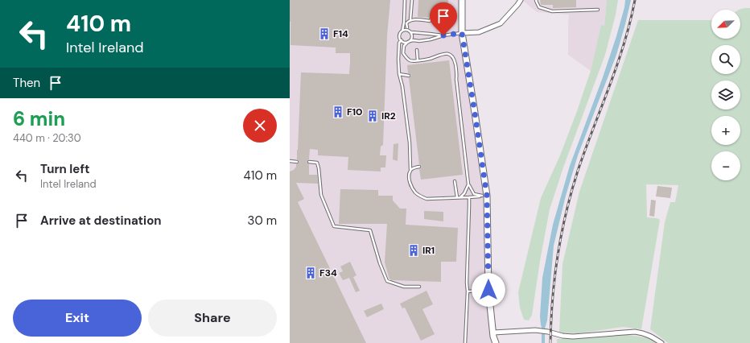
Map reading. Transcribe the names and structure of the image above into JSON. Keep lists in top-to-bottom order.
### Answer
{
  "places": {
    "building": [
      "F14",
      "F10",
      "IR2",
      "IR1",
      "F34"
    ]
  },
  "north": "bottom left",
  "page": {
    "turn": ["410 m", "Intel Ireland"],
    "map_buttons": ["+", "−"],
    "then": "Then",
    "heading": ["6 min", "440 m · 20:30"],
    "list": [
      {
        "name": "Turn left",
        "note": "Intel Ireland",
        "value": "410 m"
      },
      {
        "name": "Arrive at destination",
        "value": "30 m"
      }
    ],
    "buttons": ["Exit", "Share"]
  }
}
